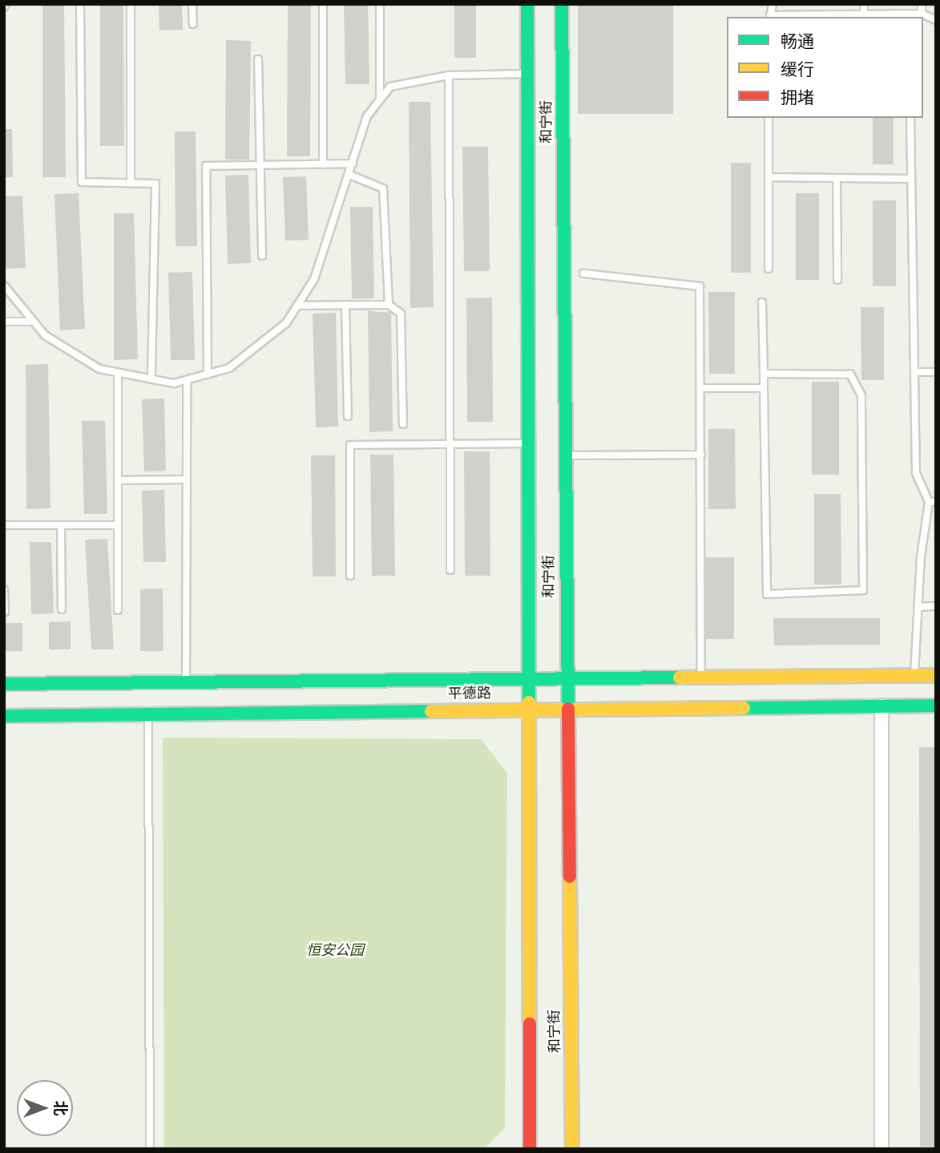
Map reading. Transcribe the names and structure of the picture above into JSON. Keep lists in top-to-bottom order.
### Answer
{
  "streets": {
    "main road": ["和宁街", "平德路"]
  },
  "crossings": [
    ["和宁街", "平德路"]
  ],
  "parks": ["恒安公园"],
  "legend": ["畅通", "缓行", "拥堵"],
  "north": "right"
}
